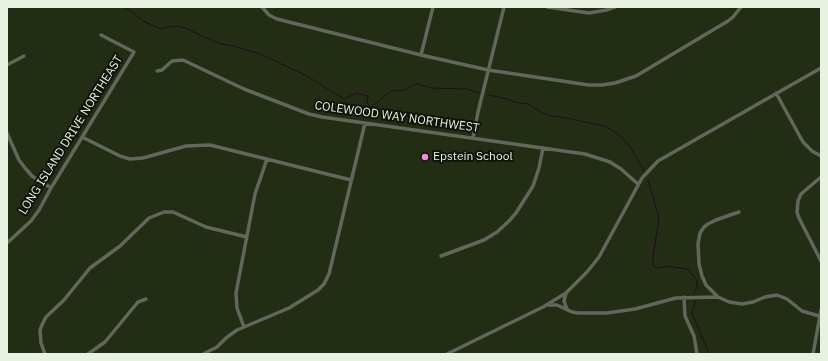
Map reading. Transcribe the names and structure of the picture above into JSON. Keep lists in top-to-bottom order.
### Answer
{
  "streets": {
    "street": ["COLEWOOD WAY NORTHWEST", "LONG ISLAND DRIVE NORTHEAST"]
  },
  "places": ["Epstein School"]
}
